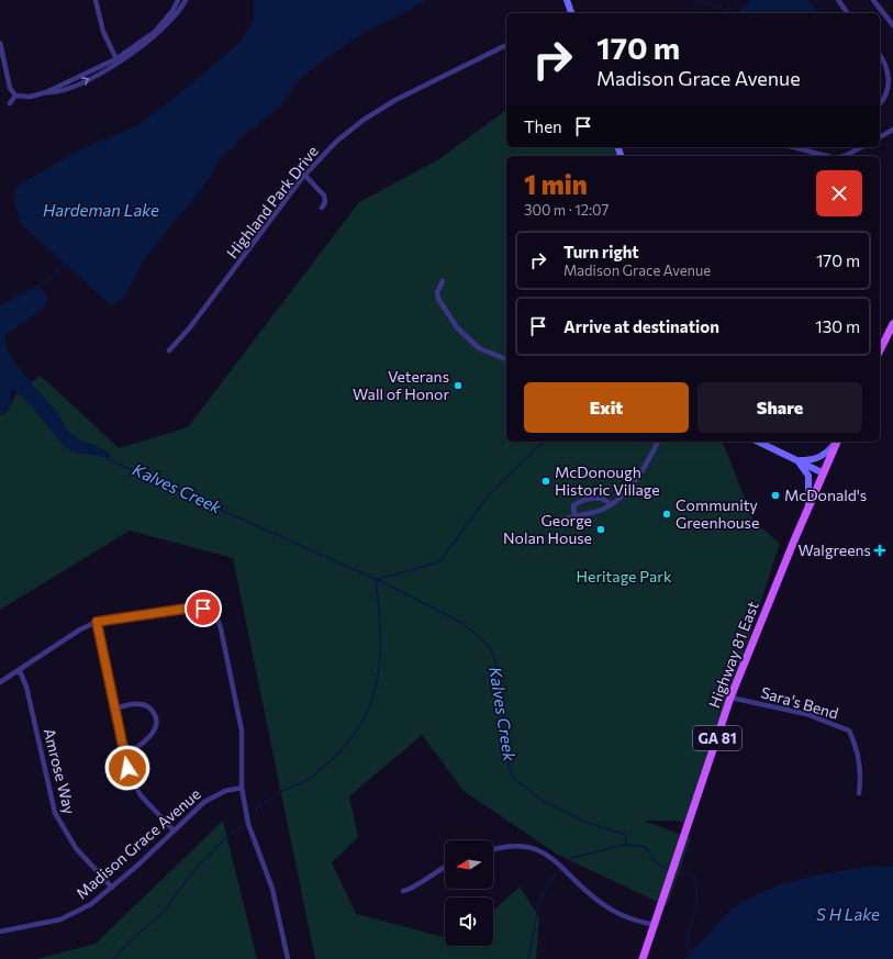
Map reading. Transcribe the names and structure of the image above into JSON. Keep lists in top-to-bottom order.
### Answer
{
  "streets": {
    "main road": ["Highway 81 East", "GA 81"],
    "street": [
      "Highland Park Drive",
      "Sara's Bend",
      "Amrose Way",
      "Madison Grace Avenue"
    ]
  },
  "crossings": [
    ["Highway 81 East", "Sara's Bend"],
    ["Amrose Way", "Madison Grace Avenue"]
  ],
  "water": ["Hardeman Lake", "Kalves Creek", "S H Lake"],
  "parks": ["Heritage Park"],
  "places": {
    "other": [
      "Veterans Wall of Honor",
      "McDonough Historic Village",
      "McDonald's",
      "Community Greenhouse",
      "George Nolan House"
    ],
    "health": ["Walgreens"]
  },
  "north": "left",
  "page": {
    "turn": ["170 m", "Madison Grace Avenue"],
    "then": "Then",
    "heading": ["1 min", "300 m · 12:07"],
    "list": [
      {
        "name": "Turn right",
        "note": "Madison Grace Avenue",
        "value": "170 m"
      },
      {
        "name": "Arrive at destination",
        "value": "130 m"
      }
    ],
    "buttons": ["Exit", "Share"]
  }
}
